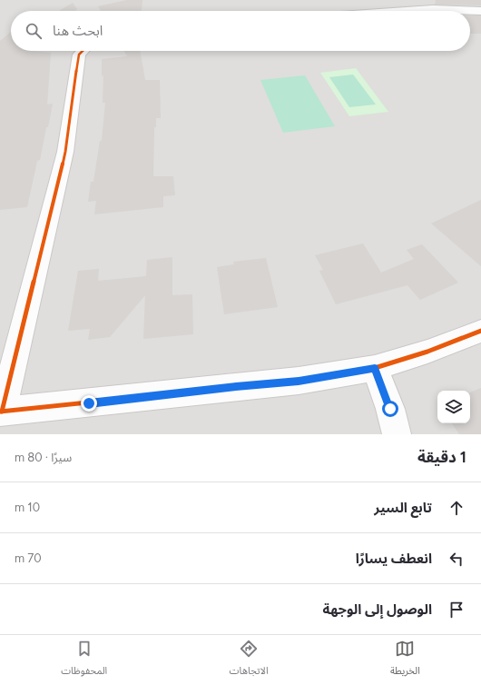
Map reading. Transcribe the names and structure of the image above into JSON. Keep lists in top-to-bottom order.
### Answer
{
  "page": {
    "search": "ابحث هنا",
    "heading": ["1 دقيقة", "سيرًا · 80 m"],
    "list": [
      ["تابع السير", "10 m"],
      ["انعطف يسارًا", "70 m"],
      "الوصول إلى الوجهة"
    ],
    "nav": ["الخريطة", "الاتجاهات", "المحفوظات"]
  }
}
